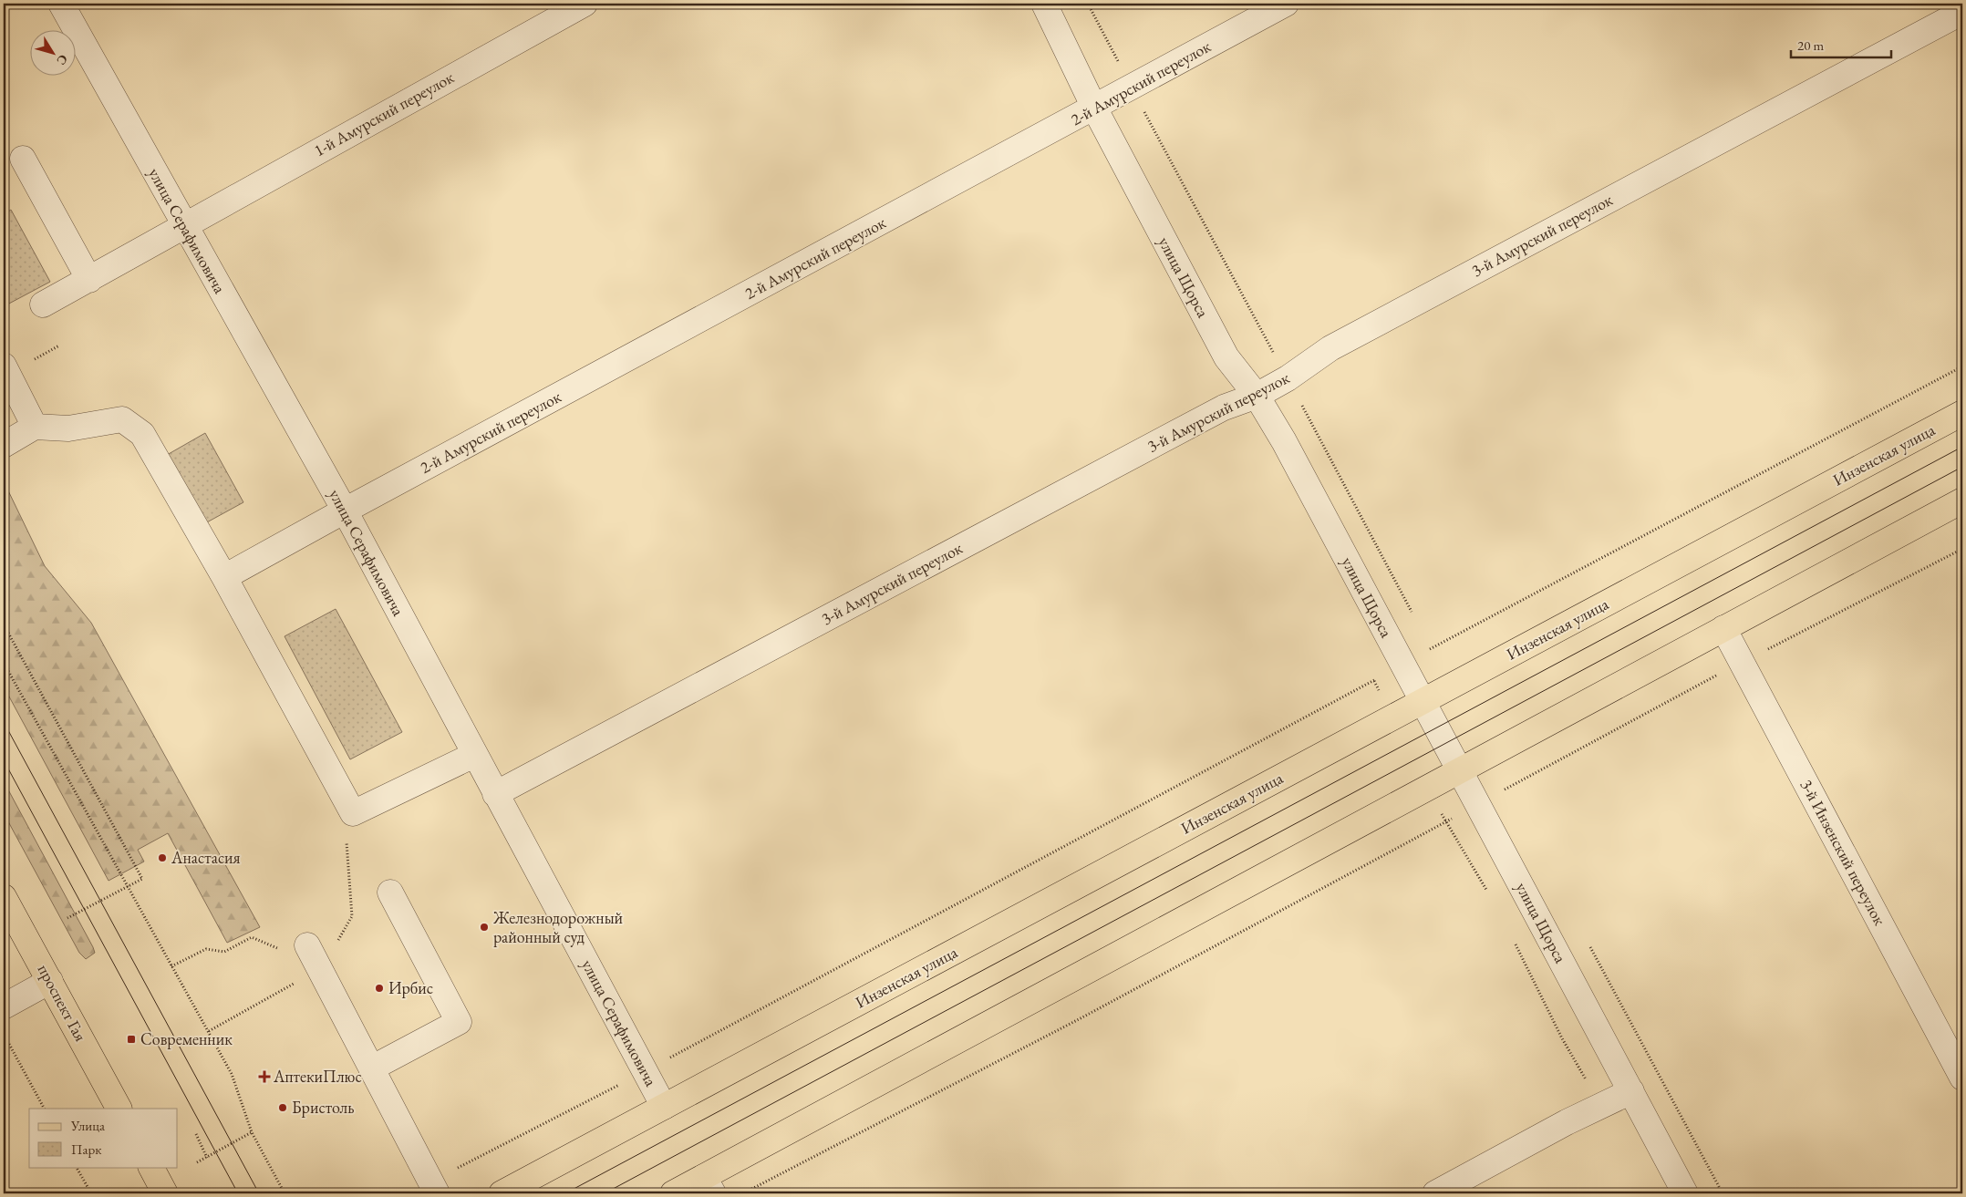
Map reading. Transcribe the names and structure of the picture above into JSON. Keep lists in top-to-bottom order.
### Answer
{
  "streets": {
    "main road": ["Инзенская улица", "проспект Гая"],
    "street": [
      "2-й Амурский переулок",
      "1-й Амурский переулок",
      "улица Серафимовича",
      "3-й Амурский переулок",
      "улица Щорса",
      "3-й Инзенский переулок"
    ]
  },
  "crossings": [
    ["2-й Амурский переулок", "улица Серафимовича"],
    ["2-й Амурский переулок", "улица Щорса"],
    ["1-й Амурский переулок", "улица Серафимовича"],
    ["улица Серафимовича", "3-й Амурский переулок"],
    ["улица Серафимовича", "Инзенская улица"],
    ["3-й Амурский переулок", "улица Щорса"],
    ["улица Щорса", "Инзенская улица"]
  ],
  "places": {
    "other": [
      "Анастасия",
      "Железнодорожный районный суд",
      "Ирбис",
      "Бристоль"
    ],
    "transit": ["Современник"],
    "health": ["АптекиПлюс"]
  },
  "legend": ["Улица", "Парк"],
  "scale_bar": "20 m",
  "north": "bottom right"
}
